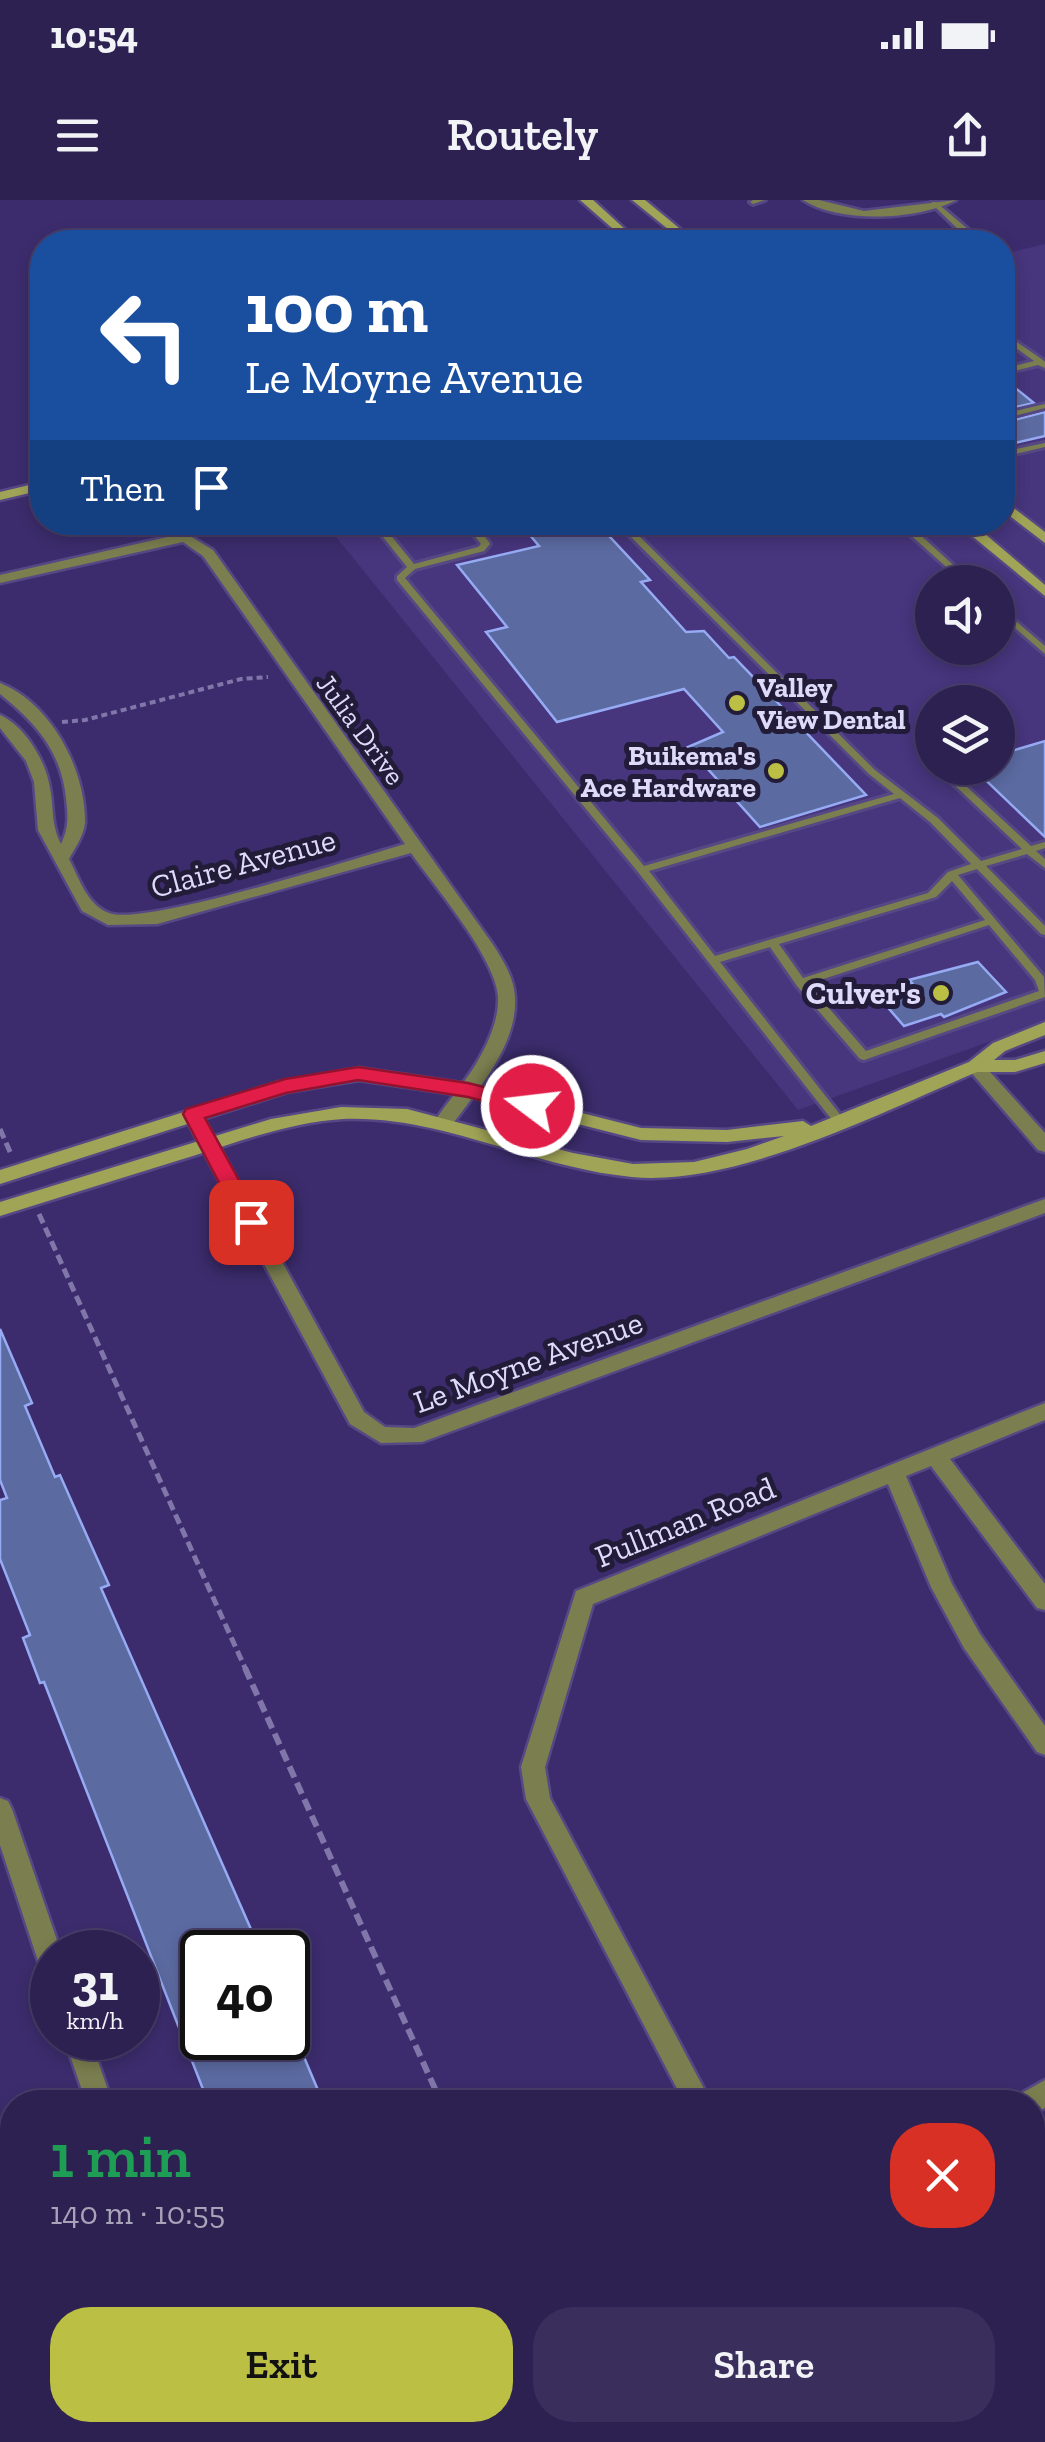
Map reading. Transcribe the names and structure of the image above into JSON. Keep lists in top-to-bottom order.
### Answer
{
  "streets": {
    "street": [
      "Julia Drive",
      "Claire Avenue",
      "Le Moyne Avenue",
      "Pullman Road"
    ]
  },
  "crossings": [
    ["Julia Drive", "Claire Avenue"]
  ],
  "places": ["Valley View Dental", "Buikema's Ace Hardware", "Culver's"],
  "page": {
    "status": "10:54",
    "header": "Routely",
    "turn": ["100 m", "Le Moyne Avenue"],
    "then": "Then",
    "speed": "31 km/h",
    "limit": "40",
    "heading": ["1 min", "140 m · 10:55"],
    "buttons": ["Exit", "Share"]
  }
}
